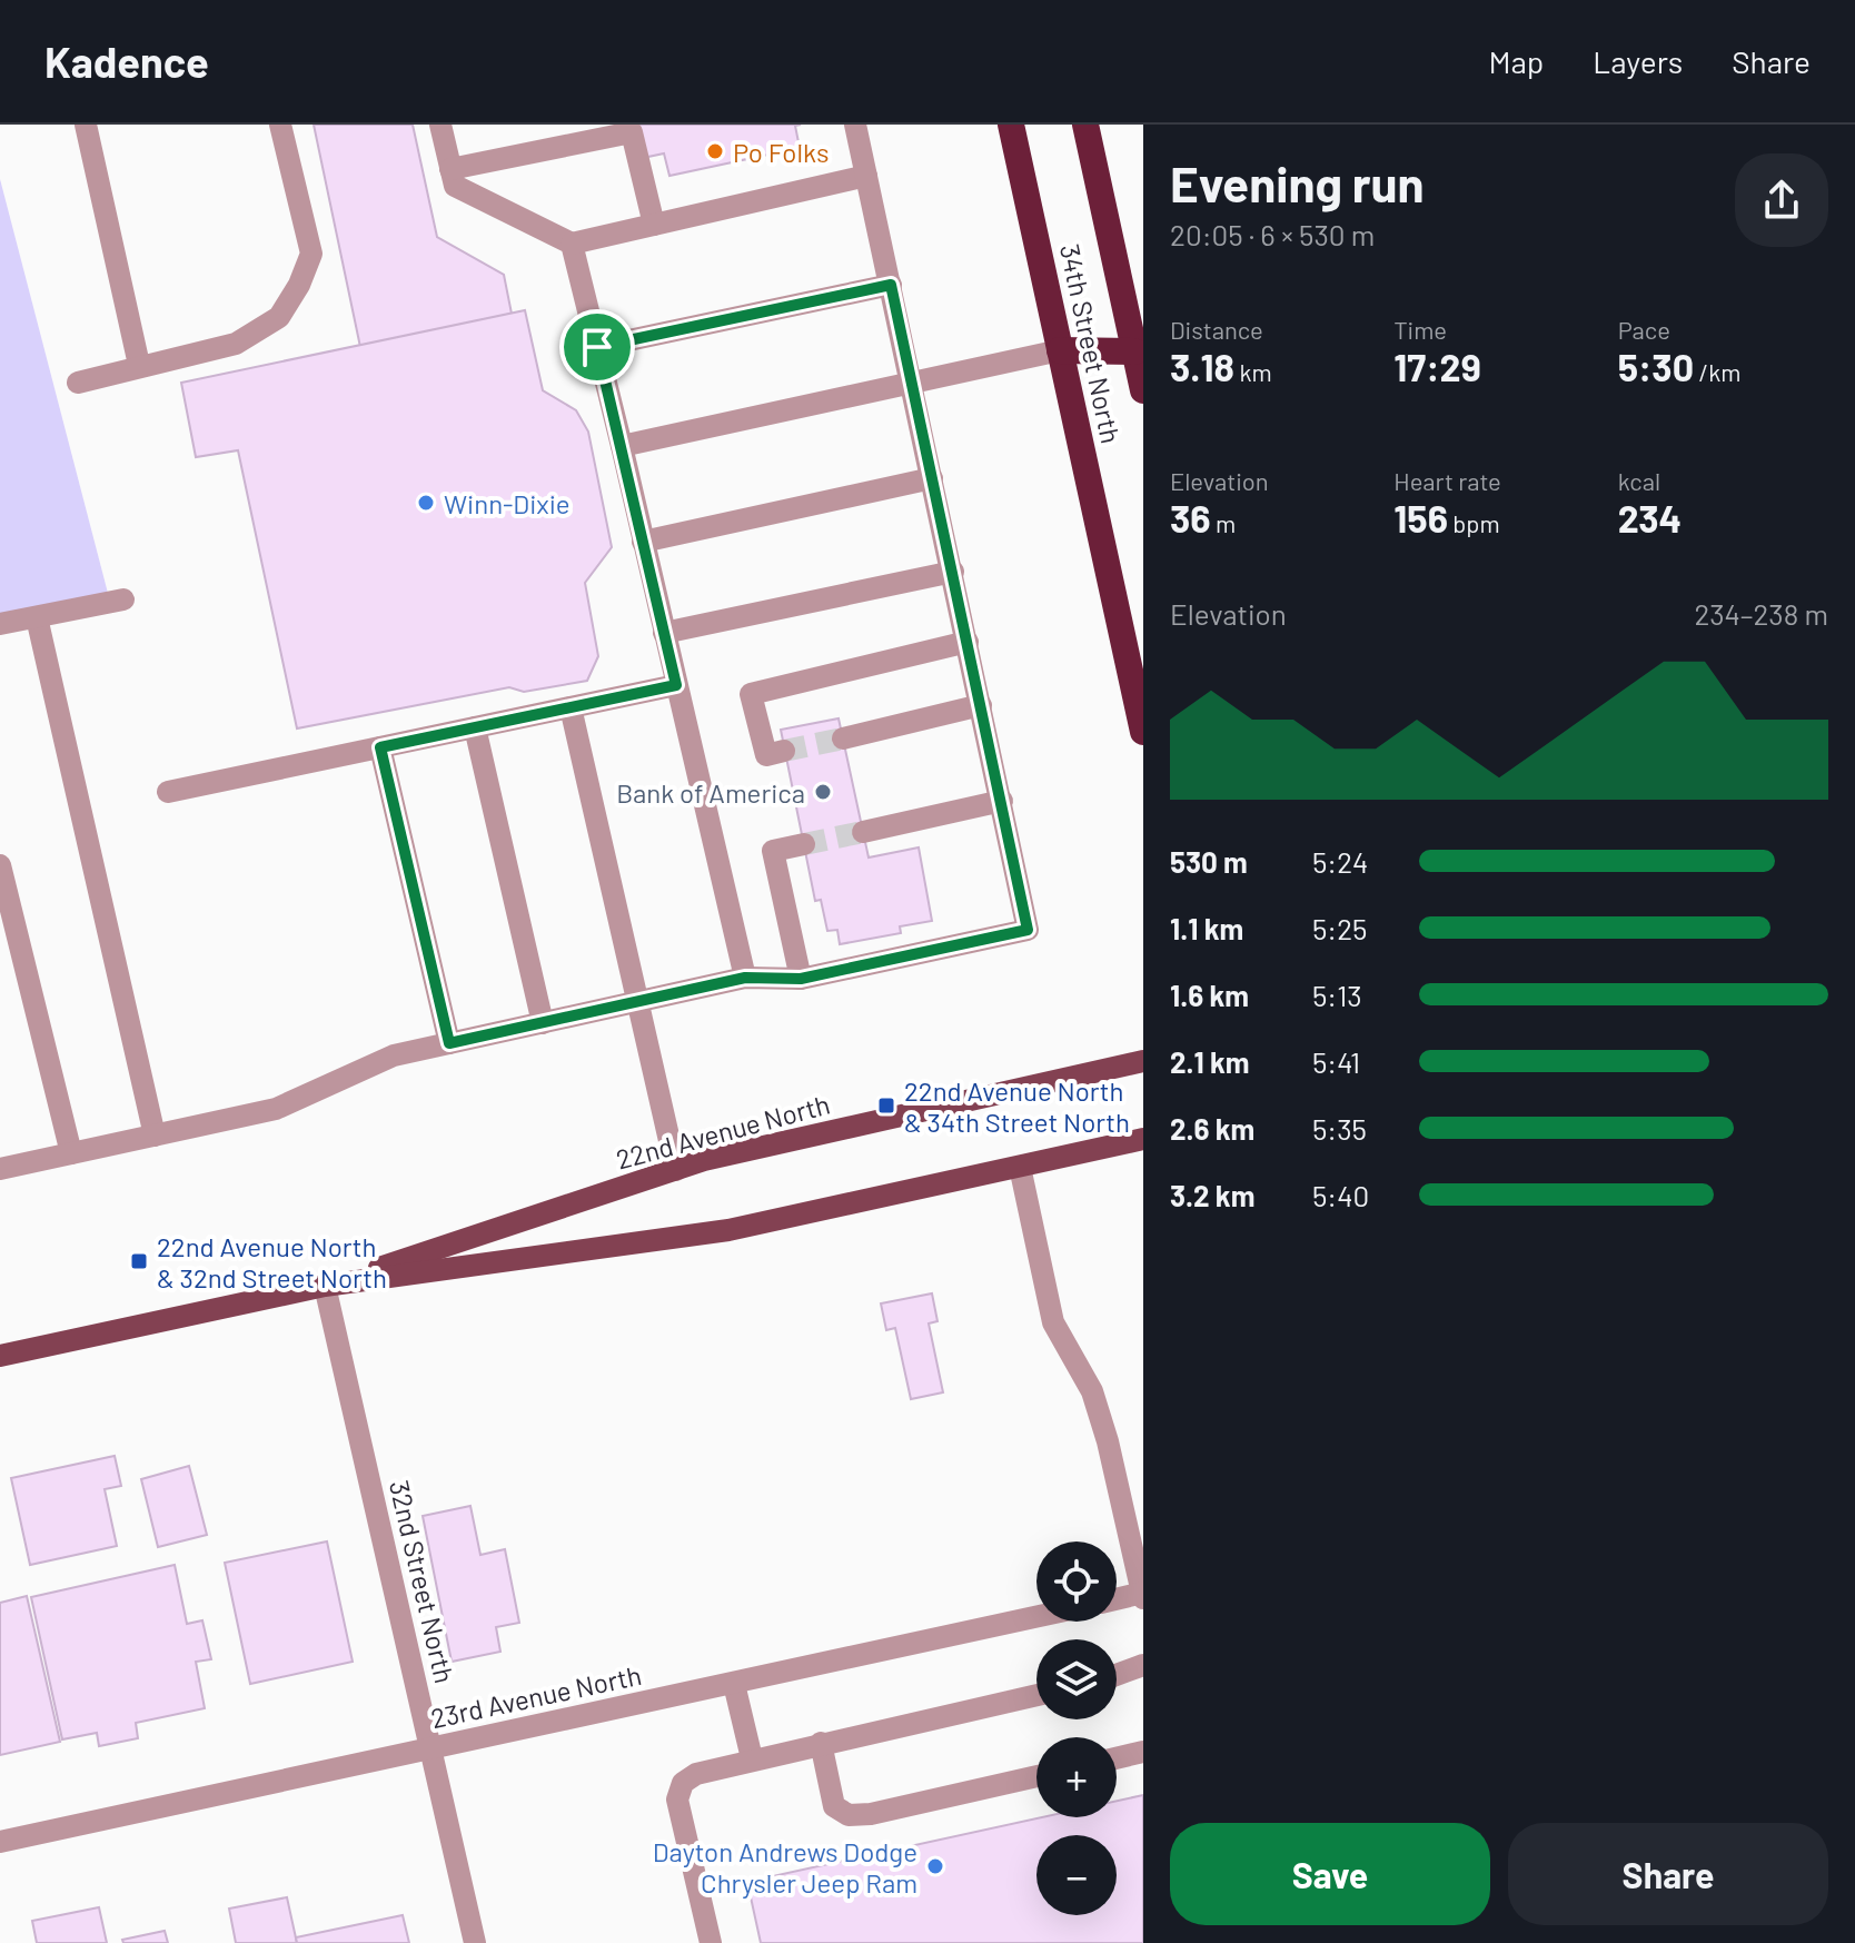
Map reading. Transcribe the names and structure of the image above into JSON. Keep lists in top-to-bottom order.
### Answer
{
  "streets": {
    "highway": ["34th Street North"],
    "main road": ["22nd Avenue North"],
    "street": ["32nd Street North", "23rd Avenue North"]
  },
  "crossings": [
    ["22nd Avenue North", "32nd Street North"],
    ["32nd Street North", "23rd Avenue North"]
  ],
  "places": {
    "other": [
      "Po Folks",
      "Winn-Dixie",
      "Bank of America",
      "Dayton Andrews Dodge Chrysler Jeep Ram"
    ],
    "transit": ["22nd Avenue North & 34th Street North", "22nd Avenue North & 32nd Street North"]
  },
  "page": {
    "header": "Kadence",
    "nav": ["Map", "Layers", "Share"],
    "heading": ["Evening run", "20:05 · 6 × 530 m"],
    "stats": [
      ["Distance", "3.18 km"],
      ["Time", "17:29"],
      ["Pace", "5:30 /km"],
      ["Elevation", "36 m"],
      ["Heart rate", "156 bpm"],
      ["kcal", "234"]
    ],
    "chart": ["Elevation", "234–238 m"],
    "list": [
      {
        "name": "530 m",
        "note": "5:24"
      },
      {
        "name": "1.1 km",
        "note": "5:25"
      },
      {
        "name": "1.6 km",
        "note": "5:13"
      },
      {
        "name": "2.1 km",
        "note": "5:41"
      },
      {
        "name": "2.6 km",
        "note": "5:35"
      },
      {
        "name": "3.2 km",
        "note": "5:40"
      }
    ],
    "map_buttons": ["+", "−"],
    "buttons": ["Save", "Share"]
  }
}
